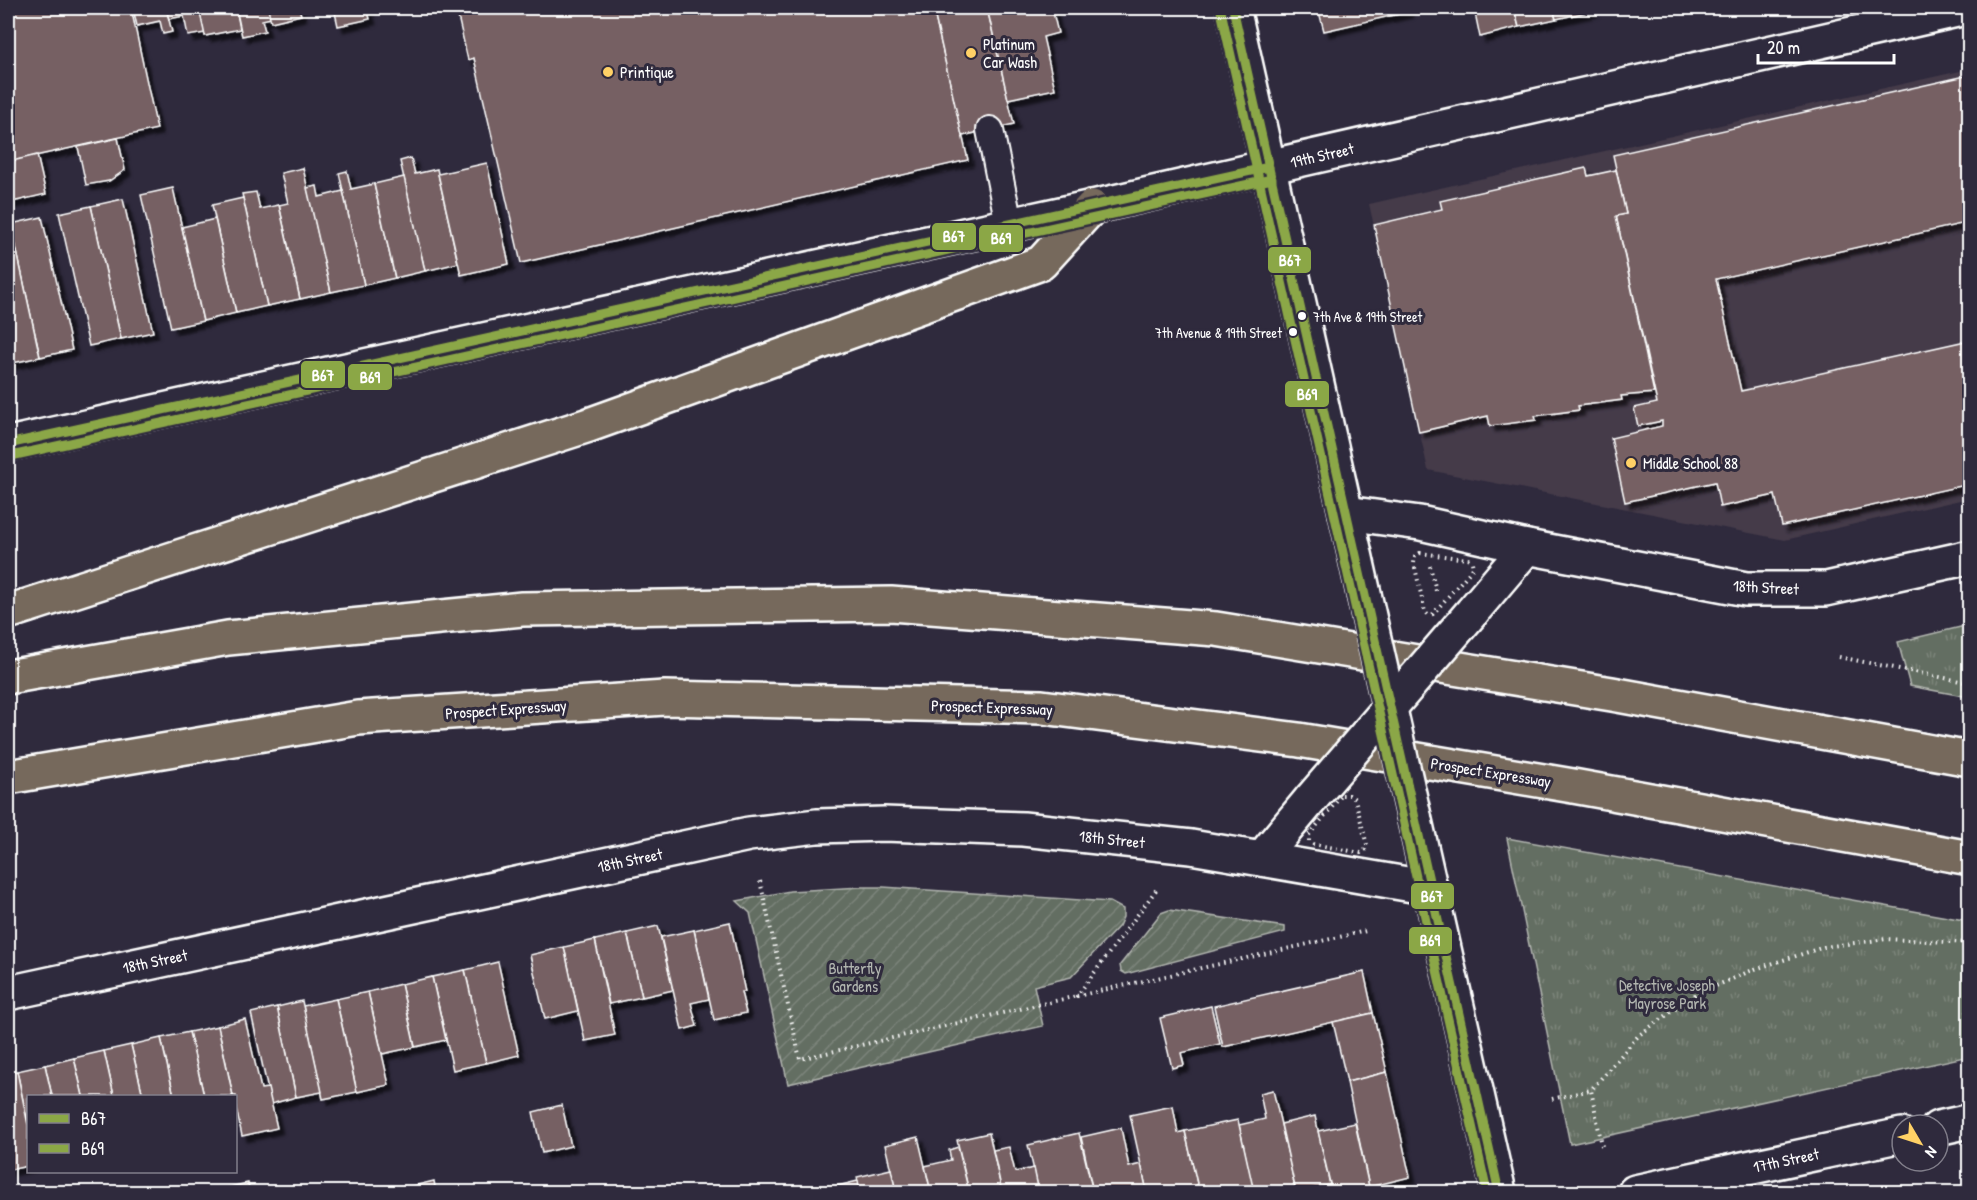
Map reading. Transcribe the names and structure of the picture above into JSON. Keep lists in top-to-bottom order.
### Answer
{
  "streets": {
    "highway": ["Prospect Expressway"],
    "street": ["19th Street", "18th Street", "17th Street"]
  },
  "parks": ["Butterfly Gardens", "Detective Joseph Mayrose Park"],
  "places": [
    "Platinum Car Wash",
    "Printique",
    "7th Ave & 19th Street",
    "7th Avenue & 19th Street",
    "Middle School 88"
  ],
  "lines": ["transit line B67", "transit line B69"],
  "legend": ["B67", "B69"],
  "scale_bar": "20 m",
  "north": "bottom right"
}
